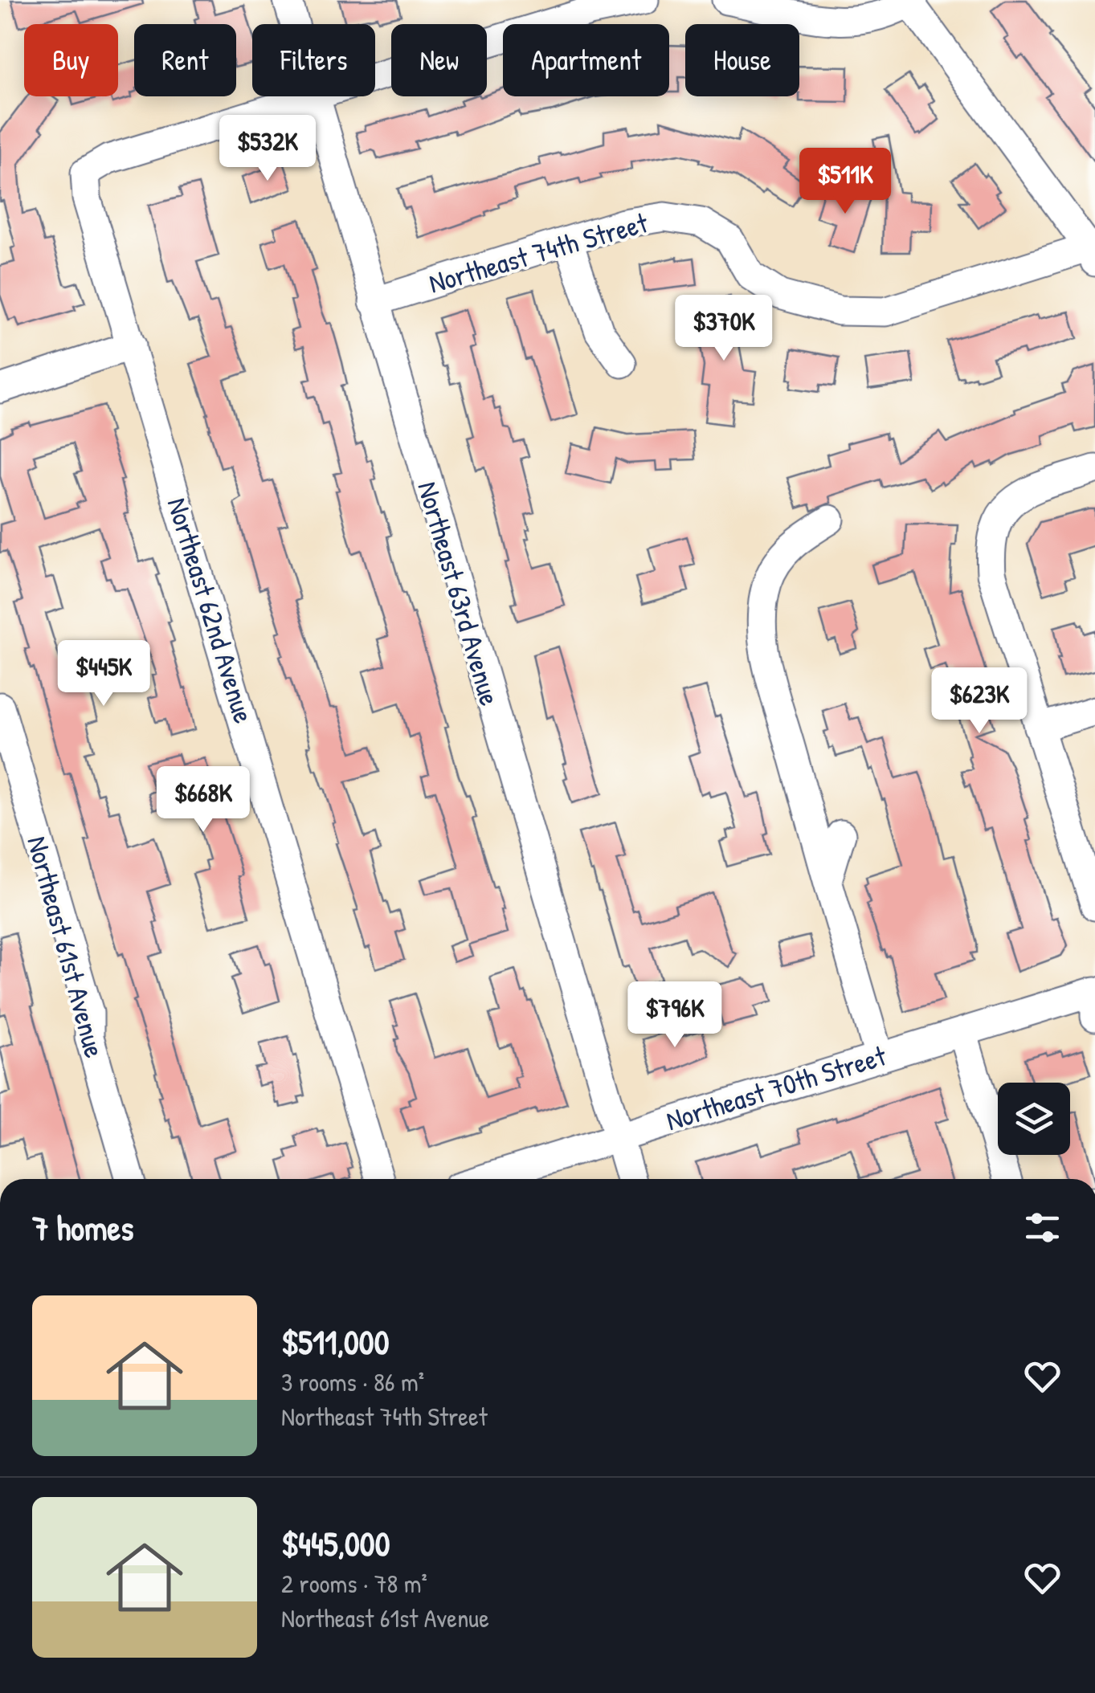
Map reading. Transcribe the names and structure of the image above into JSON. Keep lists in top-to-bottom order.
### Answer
{
  "streets": {
    "street": [
      "Northeast 74th Street",
      "Northeast 63rd Avenue",
      "Northeast 62nd Avenue",
      "Northeast 61st Avenue",
      "Northeast 70th Street"
    ]
  },
  "crossings": [
    ["Northeast 74th Street", "Northeast 63rd Avenue"],
    ["Northeast 63rd Avenue", "Northeast 62nd Avenue"],
    ["Northeast 63rd Avenue", "Northeast 70th Street"]
  ],
  "page": {
    "chip": [
      "Buy",
      "Rent",
      "Filters",
      "New",
      "Apartment",
      "House"
    ],
    "price": [
      "$532K",
      "$511K",
      "$370K",
      "$445K",
      "$623K",
      "$668K",
      "$796K"
    ],
    "heading": "7 homes",
    "list": [
      {
        "name": "$511,000",
        "note": "3 rooms · 86 m² · Northeast 74th Street"
      },
      {
        "name": "$445,000",
        "note": "2 rooms · 78 m² · Northeast 61st Avenue"
      }
    ]
  }
}
